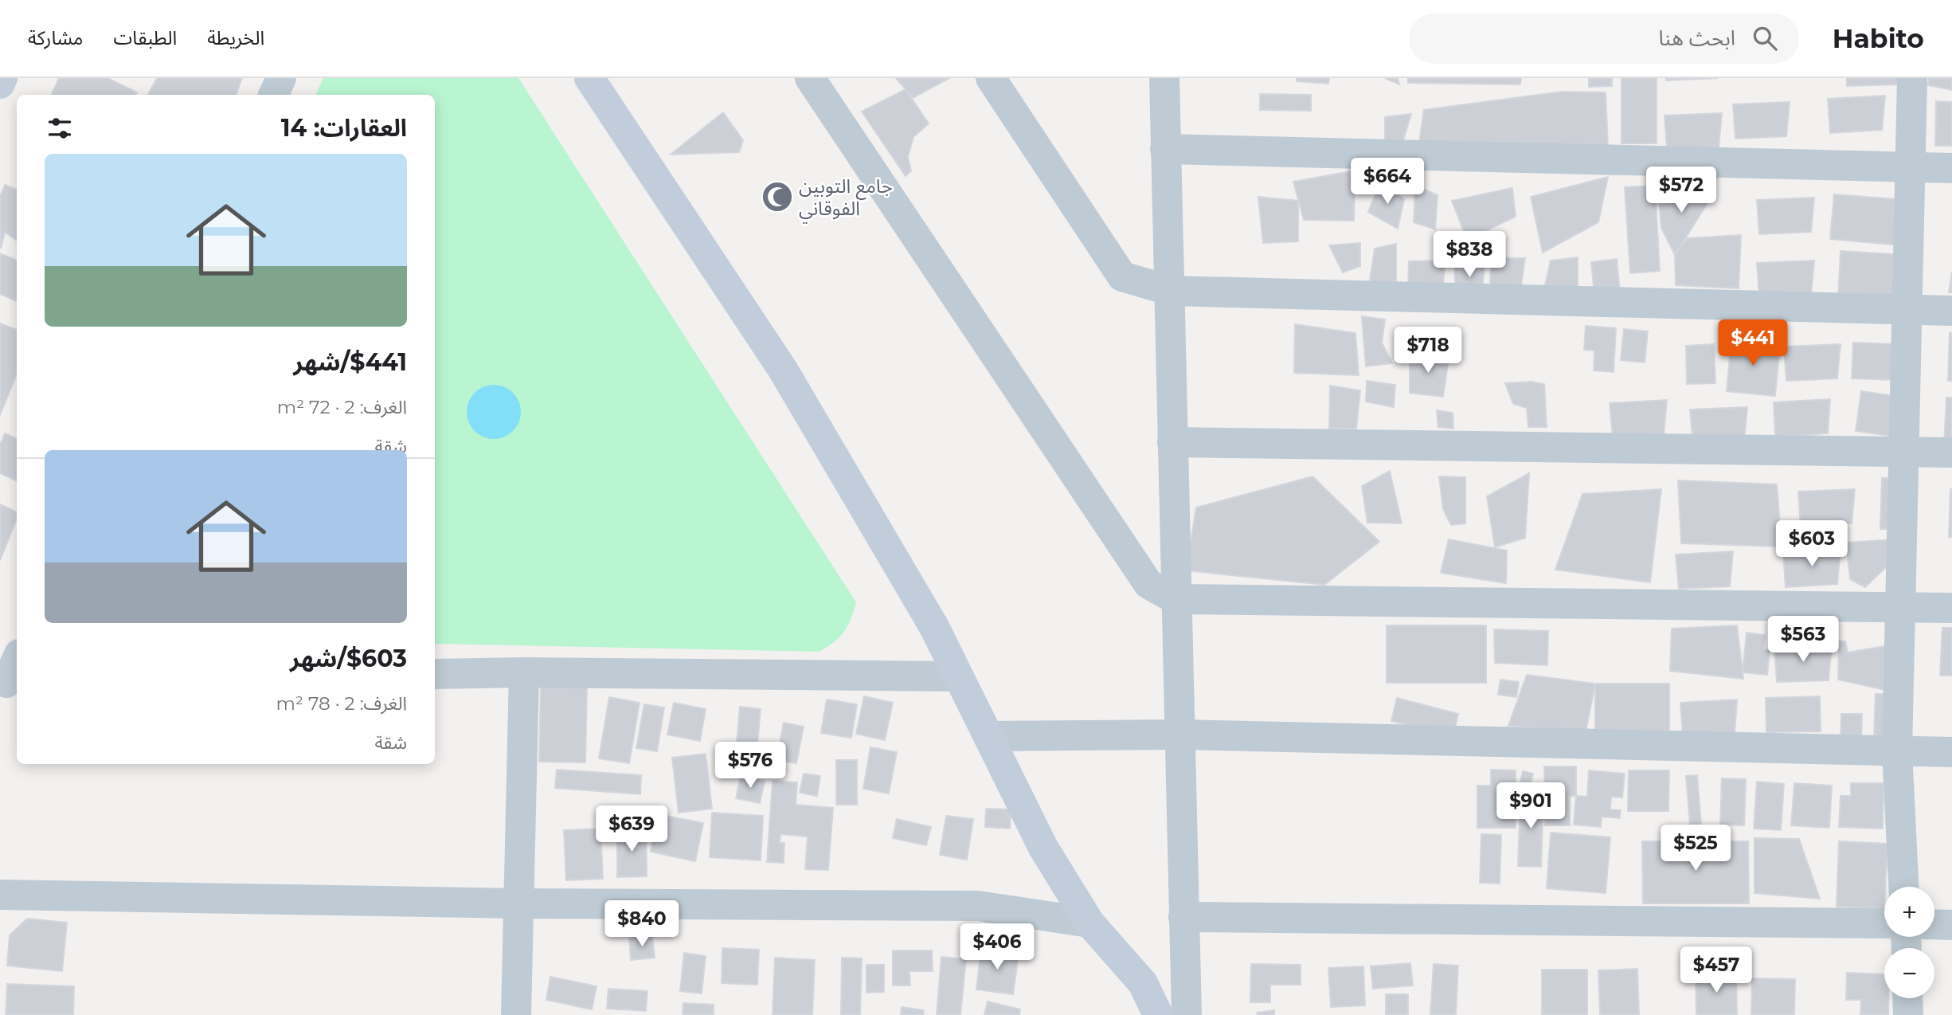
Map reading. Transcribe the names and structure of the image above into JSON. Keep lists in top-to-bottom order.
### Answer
{
  "places": {
    "mosque": ["جامع التوبين الفوقاني"]
  },
  "page": {
    "header": "Habito",
    "search": "ابحث هنا",
    "nav": ["الخريطة", "الطبقات", "مشاركة"],
    "heading": "العقارات: 14",
    "price": [
      "$664",
      "$572",
      "$838",
      "$441",
      "$718",
      "$603",
      "$563",
      "$576",
      "$901",
      "$639",
      "$525",
      "$840",
      "$406",
      "$457"
    ],
    "list": [
      {
        "name": "$441/شهر",
        "note": "الغرف: 2 · 72 m² · شقة"
      },
      {
        "name": "$603/شهر",
        "note": "الغرف: 2 · 78 m² · شقة"
      }
    ],
    "map_buttons": ["+", "−"]
  }
}
